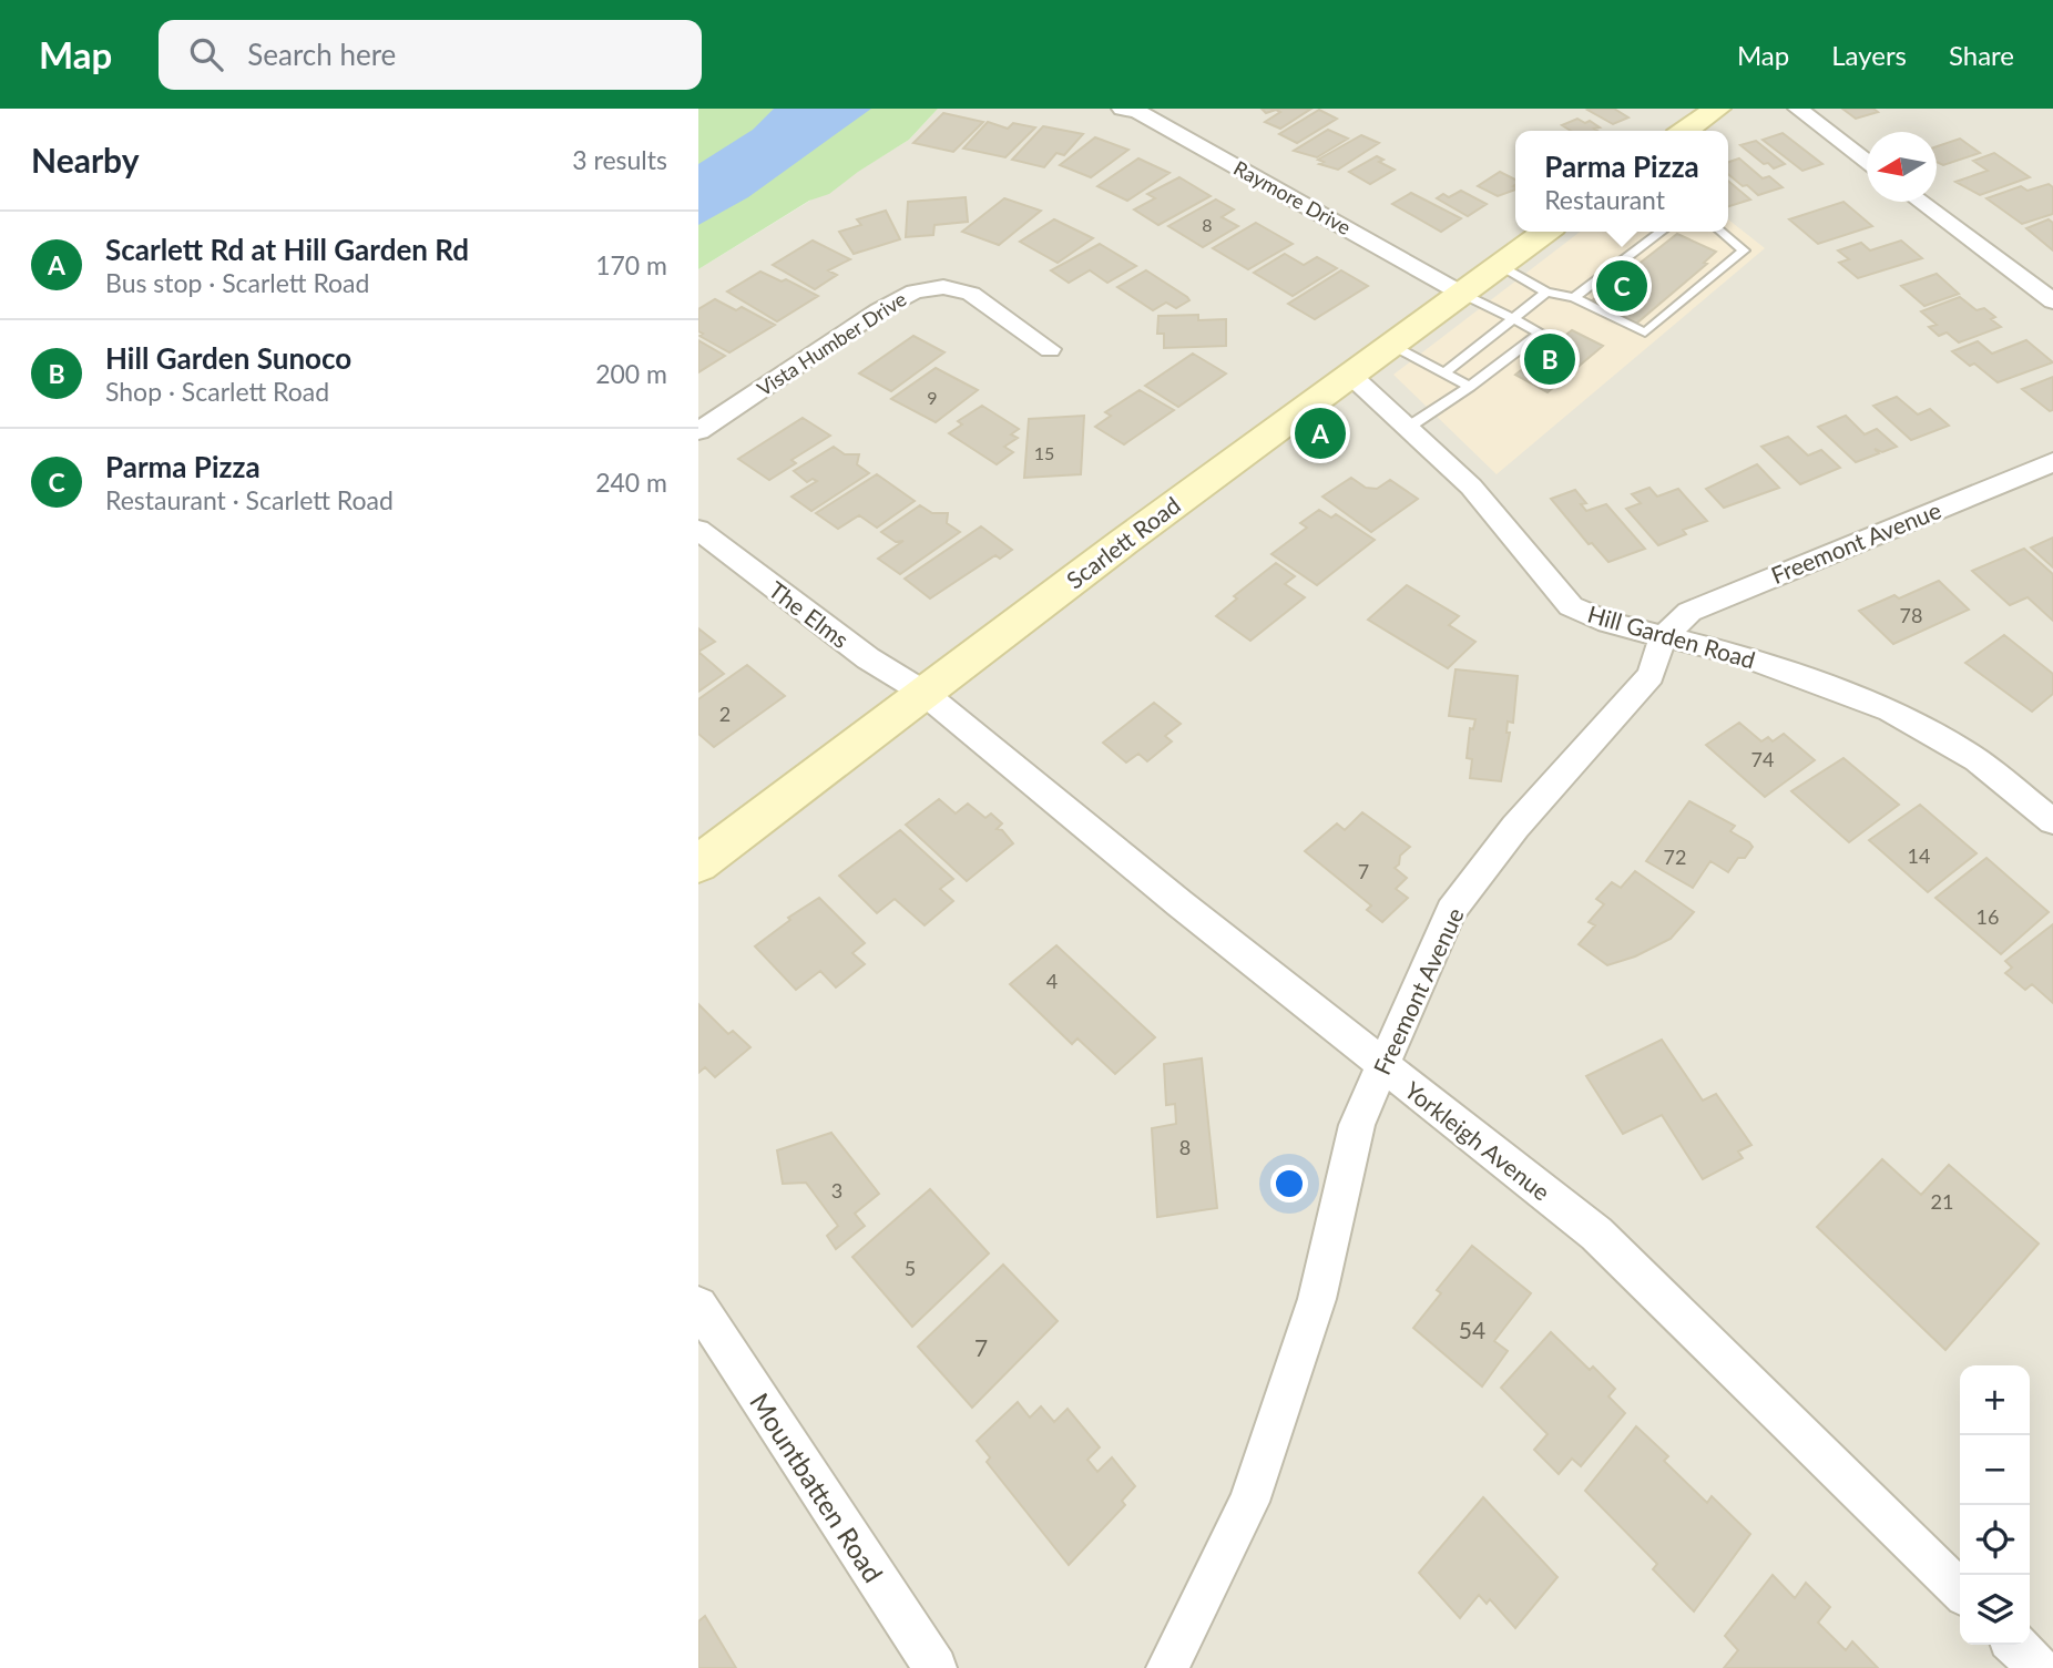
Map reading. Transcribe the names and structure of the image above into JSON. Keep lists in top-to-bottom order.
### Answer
{
  "streets": {
    "main road": ["Scarlett Road"],
    "street": [
      "Raymore Drive",
      "Vista Humber Drive",
      "Freemont Avenue",
      "The Elms",
      "Hill Garden Road",
      "Yorkleigh Avenue",
      "Mountbatten Road"
    ]
  },
  "crossings": [
    ["Raymore Drive", "Scarlett Road"],
    ["Scarlett Road", "The Elms"],
    ["Scarlett Road", "Hill Garden Road"],
    ["Scarlett Road", "Yorkleigh Avenue"],
    ["Freemont Avenue", "Hill Garden Road"],
    ["Freemont Avenue", "Yorkleigh Avenue"],
    ["The Elms", "Yorkleigh Avenue"]
  ],
  "house_numbers": [
    "8",
    "9",
    "15",
    "78",
    "2",
    "74",
    "14",
    "72",
    "7",
    "16",
    "4",
    "8",
    "3",
    "21",
    "5",
    "54",
    "7"
  ],
  "north": "left",
  "page": {
    "header": "Map",
    "search": "Search here",
    "nav": ["Map", "Layers", "Share"],
    "heading": ["Nearby", "3 results"],
    "popup": ["Parma Pizza", "Restaurant"],
    "list": [
      {
        "mark": "A",
        "name": "Scarlett Rd at Hill Garden Rd",
        "note": "Bus stop · Scarlett Road",
        "value": "170 m"
      },
      {
        "mark": "B",
        "name": "Hill Garden Sunoco",
        "note": "Shop · Scarlett Road",
        "value": "200 m"
      },
      {
        "mark": "C",
        "name": "Parma Pizza",
        "note": "Restaurant · Scarlett Road",
        "value": "240 m"
      }
    ],
    "pins": ["C", "B", "A"],
    "map_buttons": ["+", "−"]
  }
}
